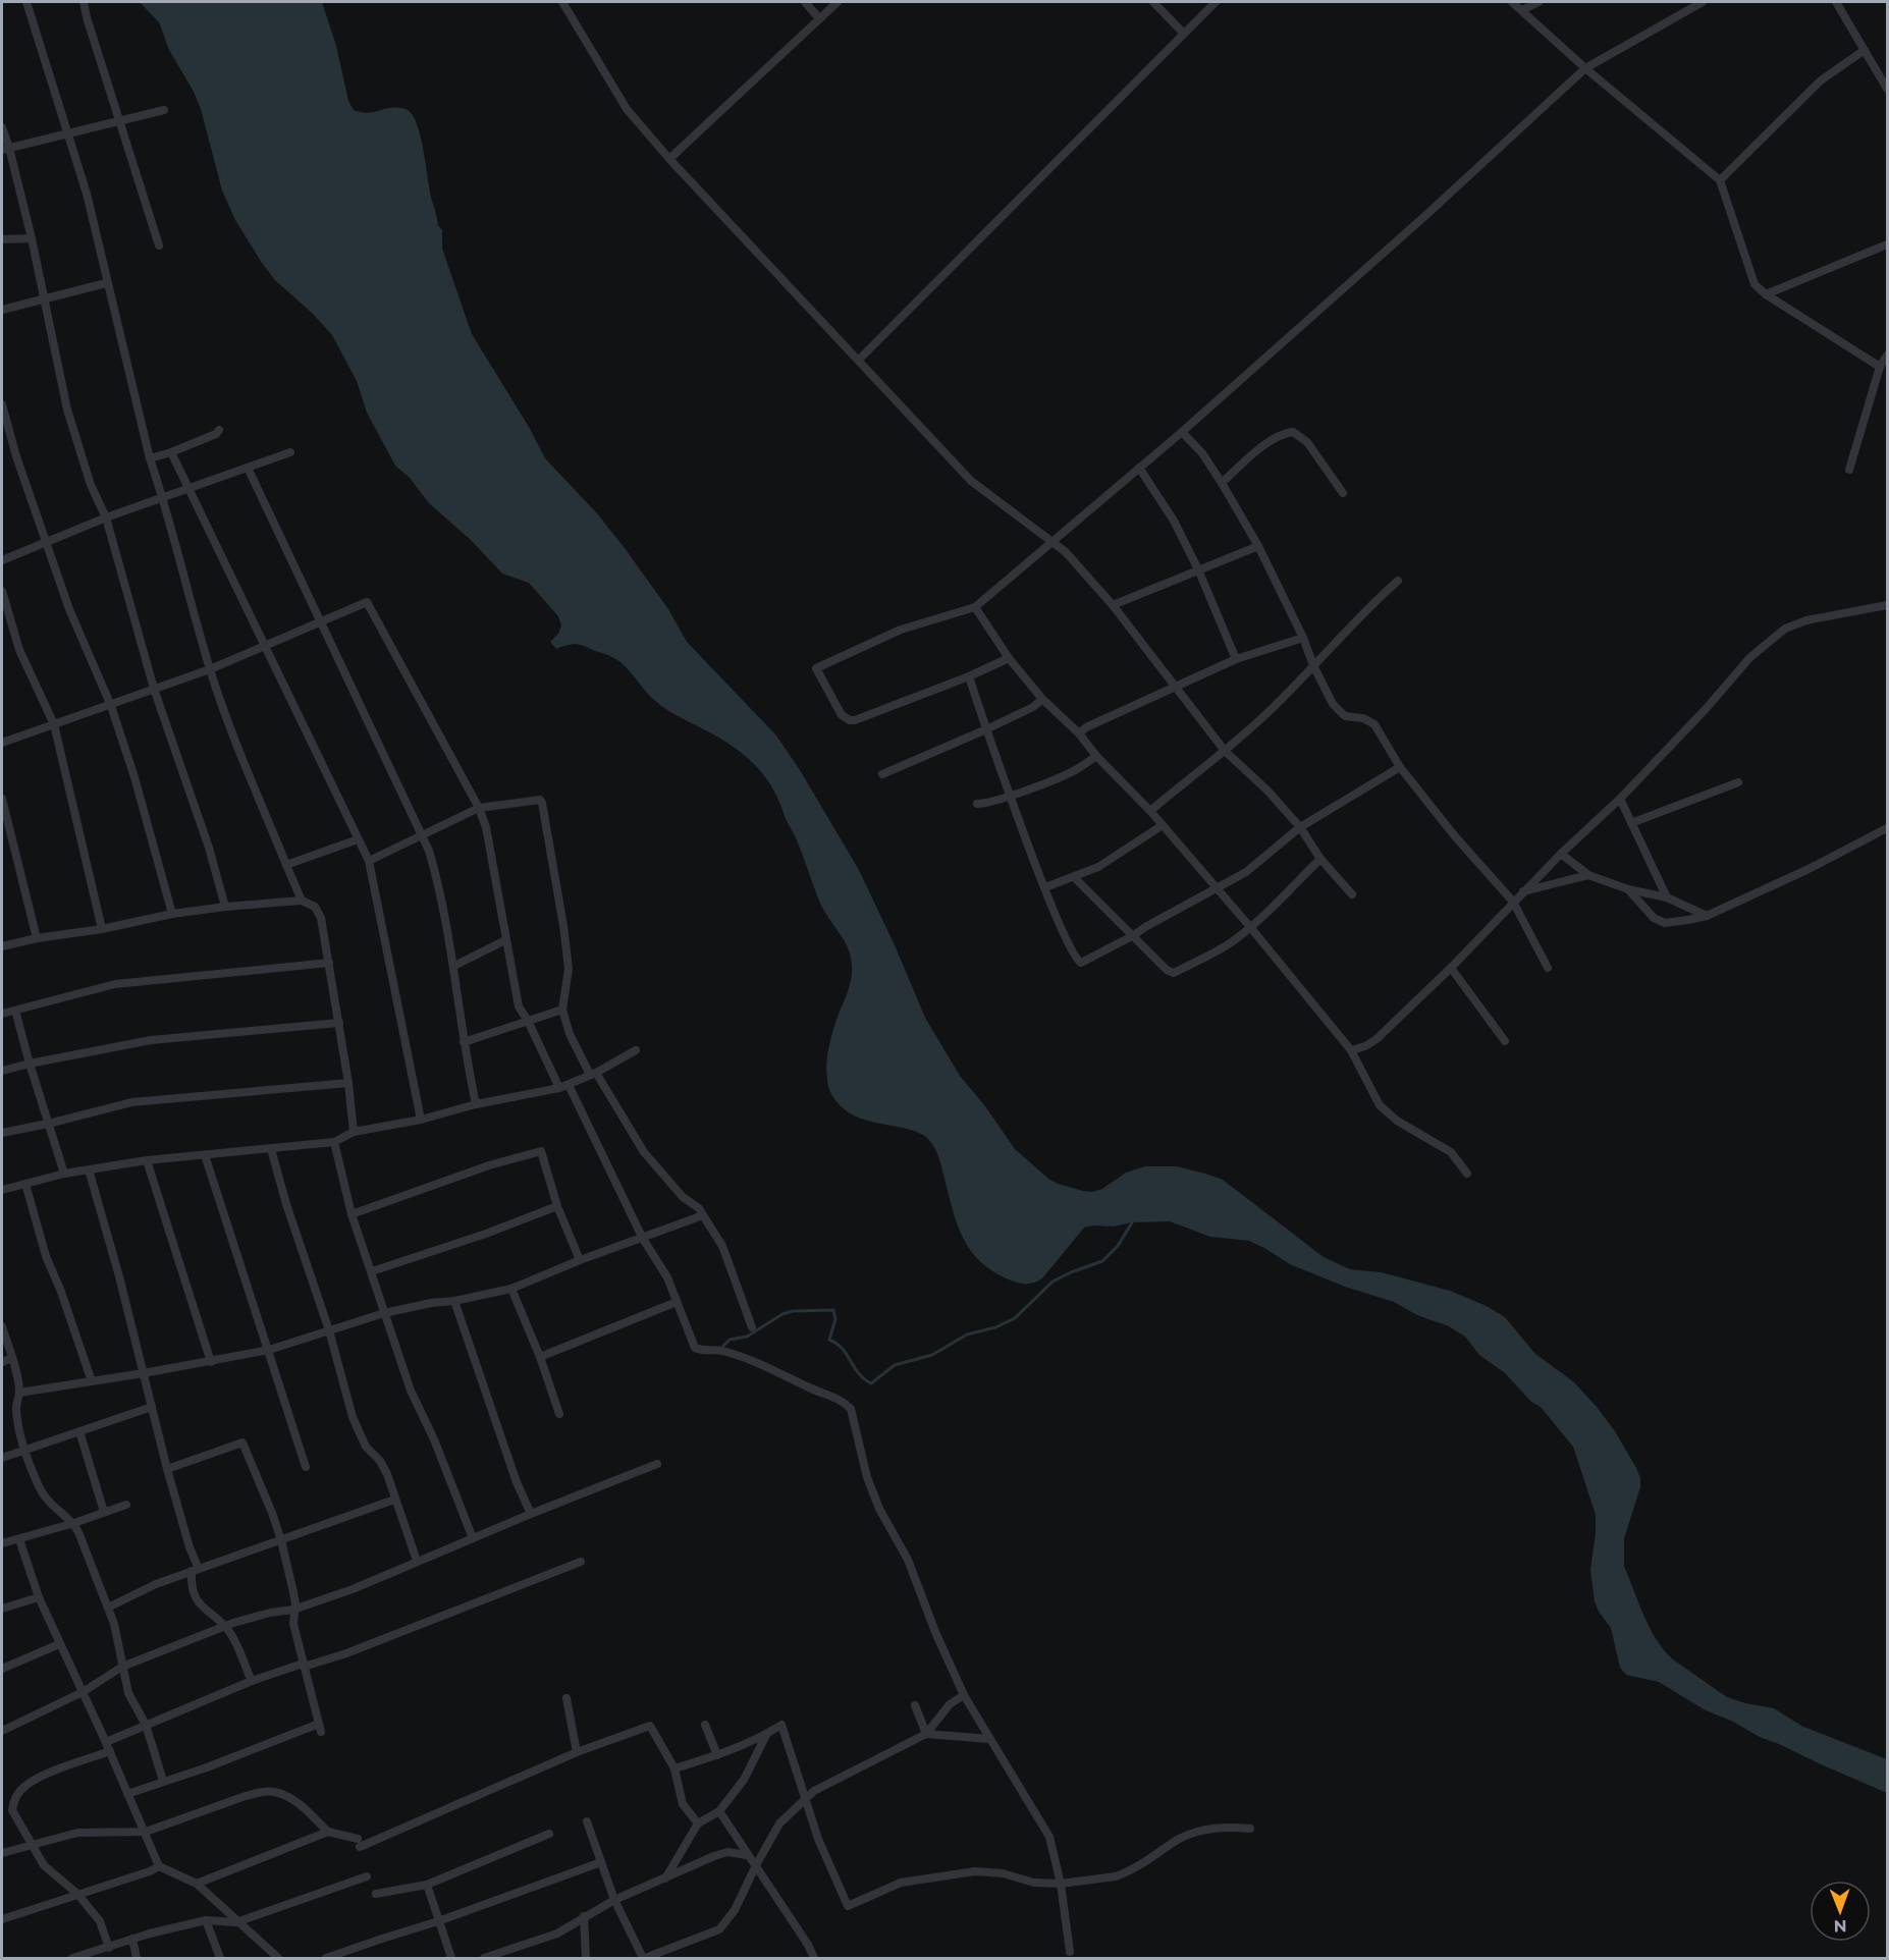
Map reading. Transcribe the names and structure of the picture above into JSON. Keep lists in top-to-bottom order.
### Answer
{
  "north": "bottom"
}
